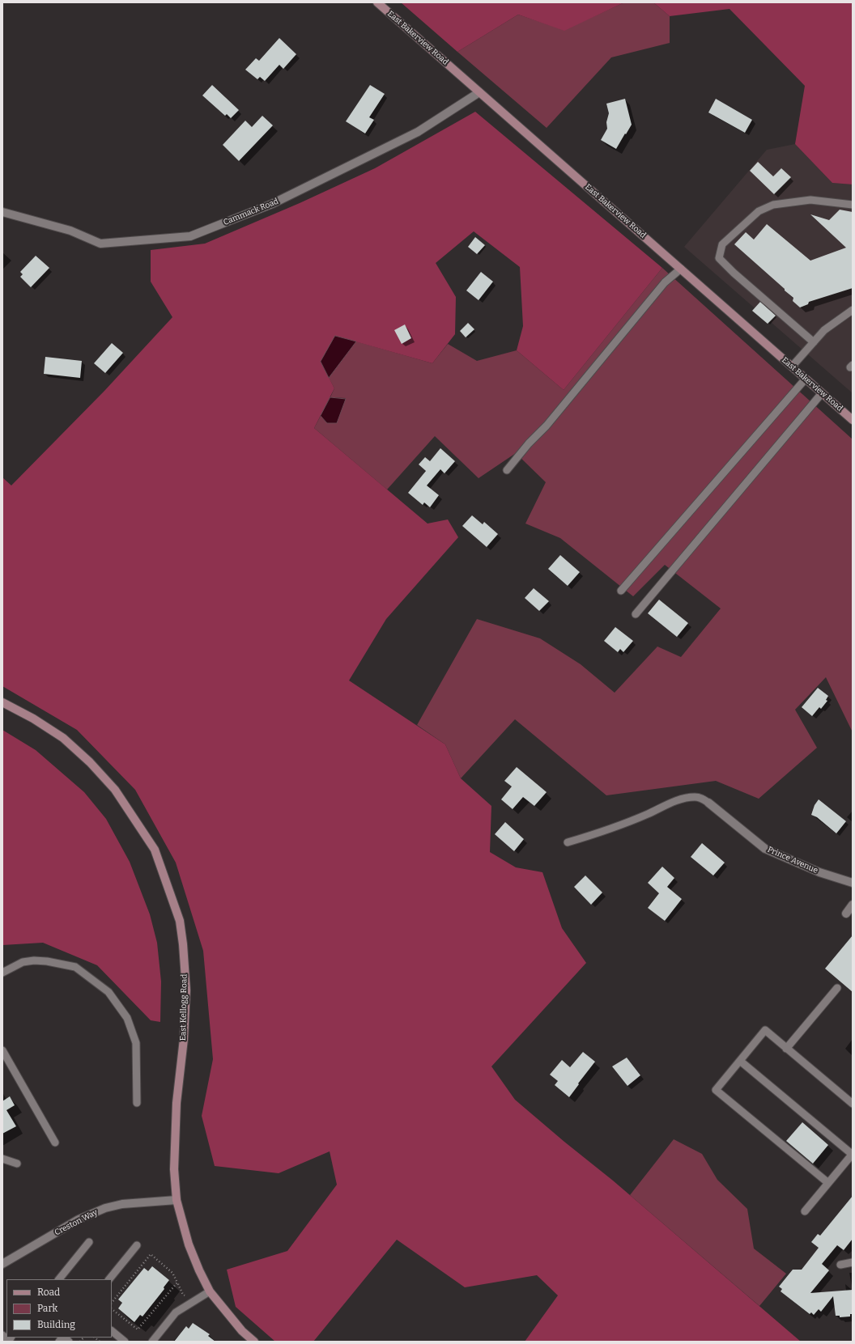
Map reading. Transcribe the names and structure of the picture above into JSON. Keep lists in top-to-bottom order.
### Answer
{
  "streets": {
    "street": [
      "East Bakerview Road",
      "Cammack Road",
      "Prince Avenue",
      "East Kellogg Road",
      "Creston Way"
    ]
  },
  "crossings": [
    ["East Bakerview Road", "Cammack Road"],
    ["East Kellogg Road", "Creston Way"]
  ],
  "legend": ["Road", "Park", "Building"]
}
